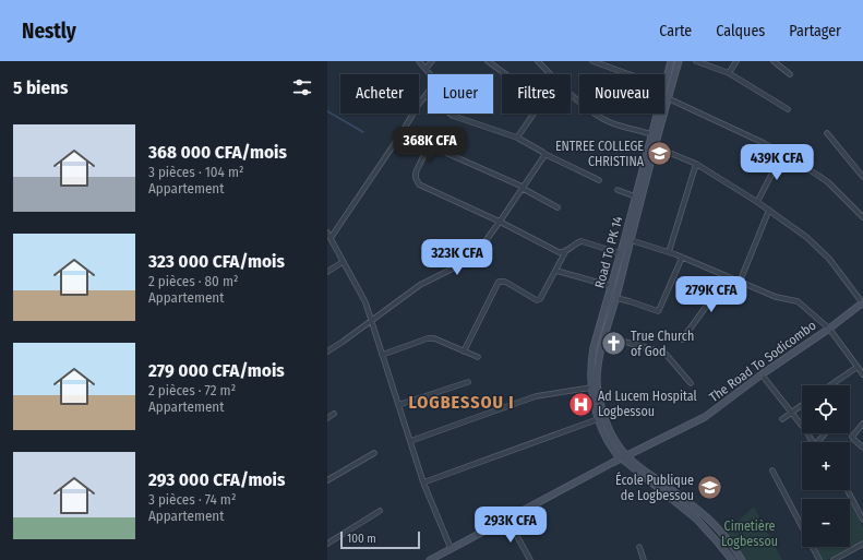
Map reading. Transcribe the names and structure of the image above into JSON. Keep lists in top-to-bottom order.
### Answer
{
  "streets": {
    "main road": ["Road To PK 14", "The Road To Sodicombo"]
  },
  "districts": ["LOGBESSOU I"],
  "parks": ["Cimetière Logbessou"],
  "places": {
    "school or university": ["ENTREE COLLEGE CHRISTINA", "École Publique de Logbessou"],
    "church": ["True Church of God"],
    "hospital": ["Ad Lucem Hospital Logbessou"]
  },
  "scale_bar": "100 m",
  "page": {
    "header": "Nestly",
    "nav": ["Carte", "Calques", "Partager"],
    "heading": "5 biens",
    "chip": [
      "Acheter",
      "Louer",
      "Filtres",
      "Nouveau"
    ],
    "list": [
      {
        "name": "368 000 CFA/mois",
        "note": "3 pièces · 104 m² · Appartement"
      },
      {
        "name": "323 000 CFA/mois",
        "note": "2 pièces · 80 m² · Appartement"
      },
      {
        "name": "279 000 CFA/mois",
        "note": "2 pièces · 72 m² · Appartement"
      },
      {
        "name": "293 000 CFA/mois",
        "note": "3 pièces · 74 m² · Appartement"
      }
    ],
    "price": [
      "368K CFA",
      "439K CFA",
      "323K CFA",
      "279K CFA",
      "293K CFA"
    ],
    "map_buttons": ["+", "−"],
    "scale": "100 m"
  }
}
